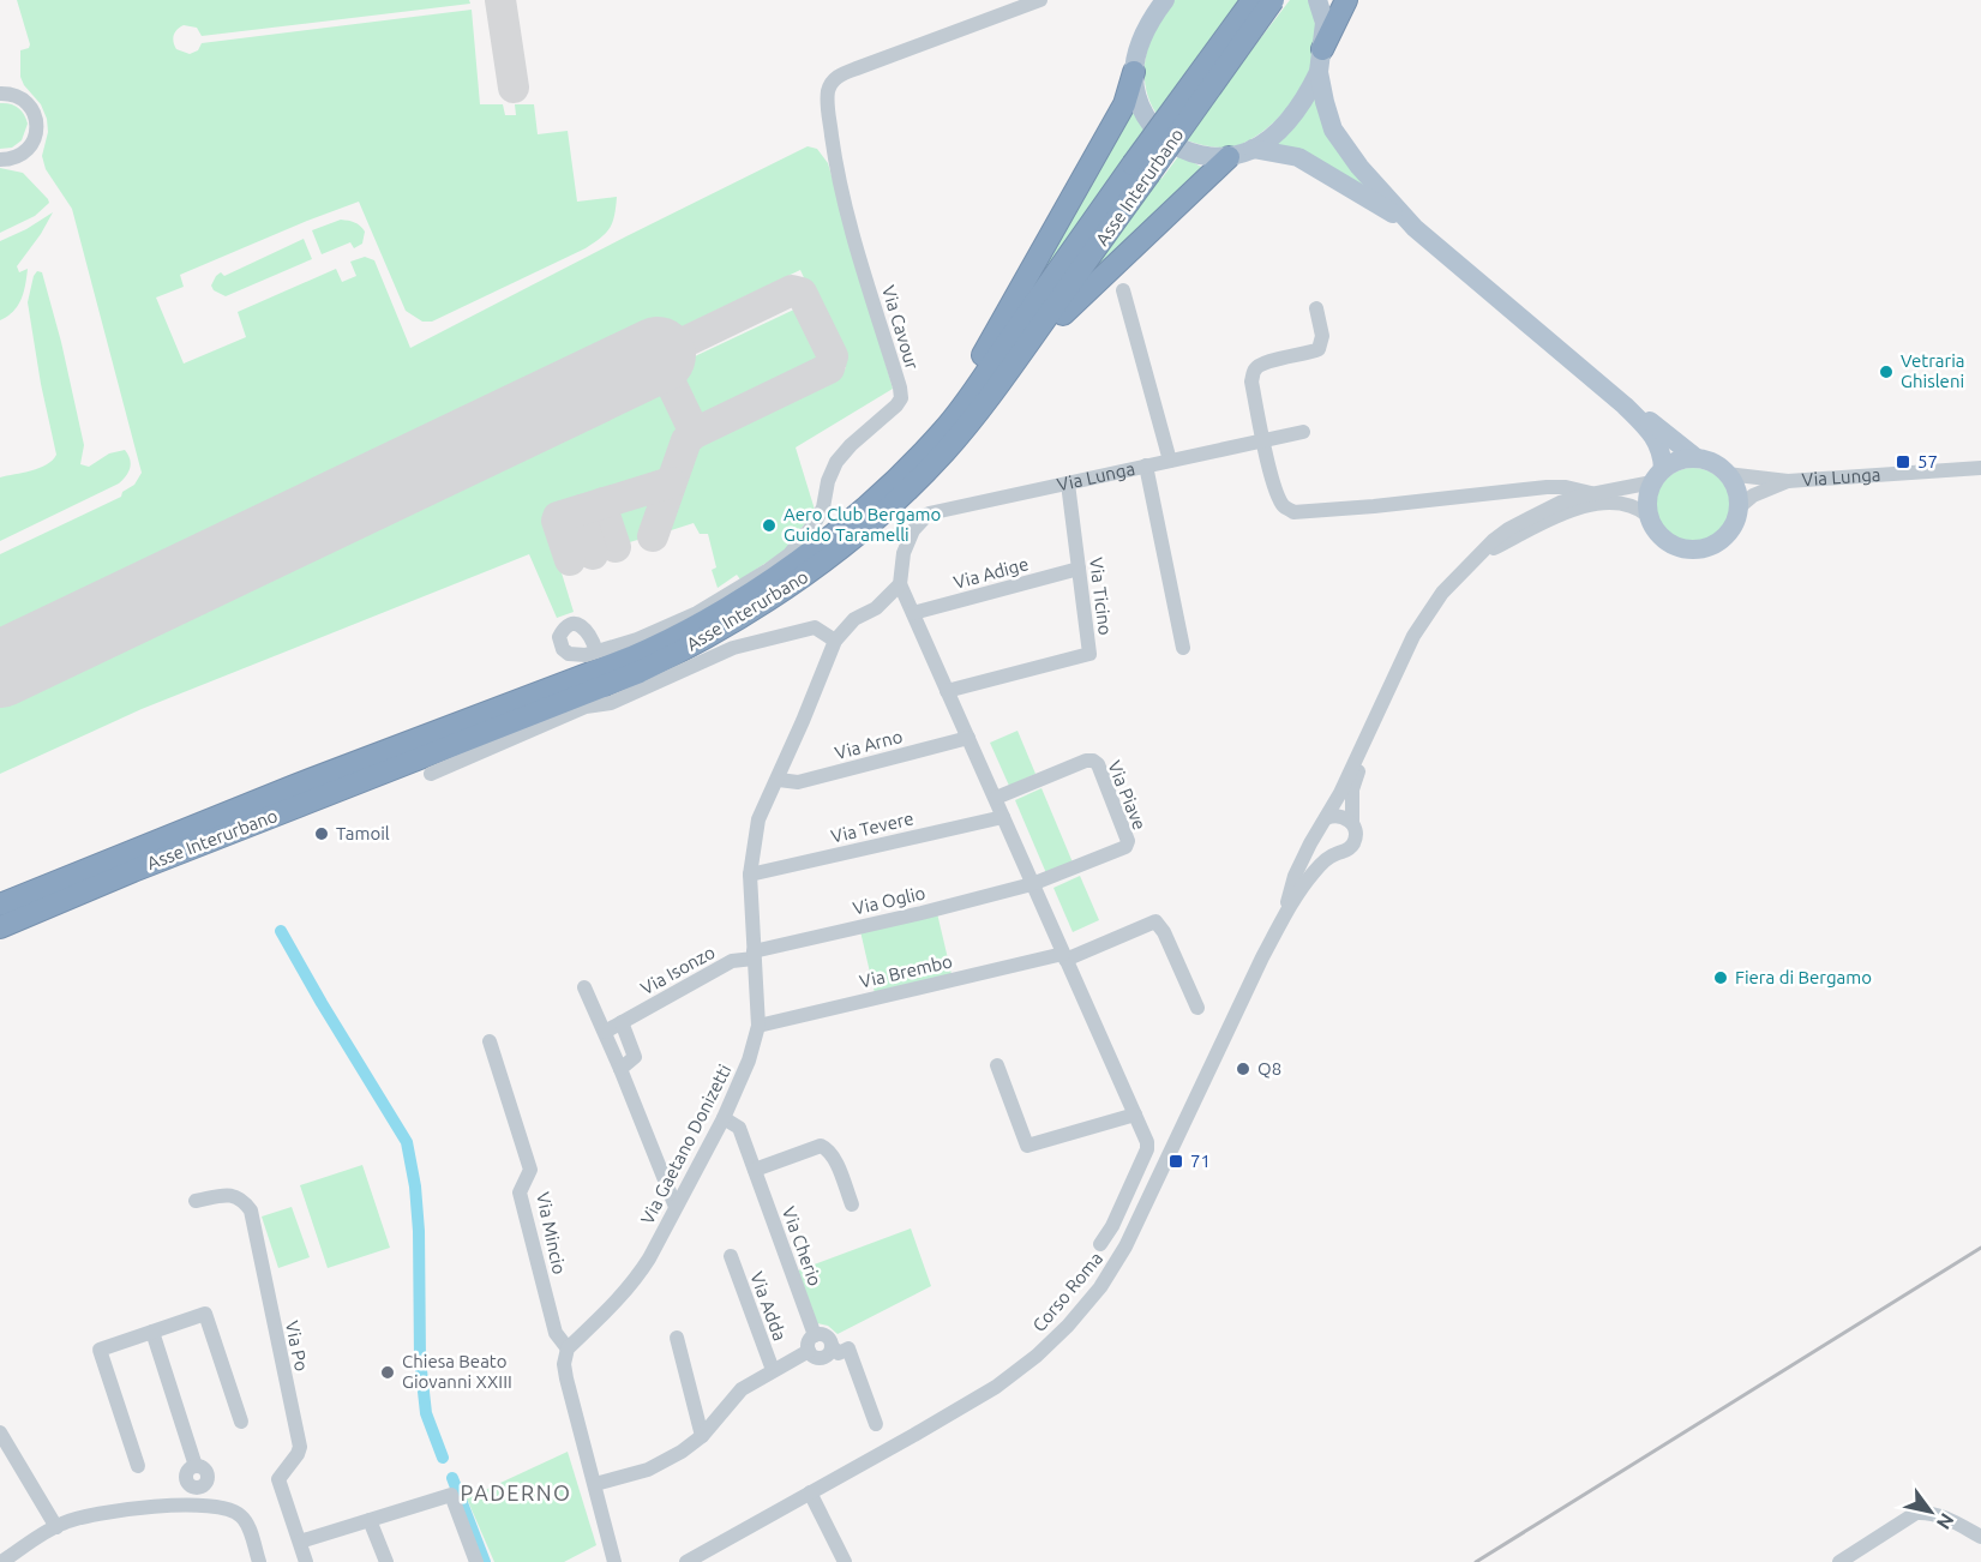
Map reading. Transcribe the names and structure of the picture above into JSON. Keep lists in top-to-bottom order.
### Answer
{
  "streets": {
    "highway": ["Asse Interurbano"],
    "main road": ["Via Lunga"],
    "street": [
      "Via Cavour",
      "Via Adige",
      "Via Ticino",
      "Via Arno",
      "Via Piave",
      "Via Tevere",
      "Via Oglio",
      "Via Isonzo",
      "Via Brembo",
      "Via Gaetano Donizetti",
      "Via Mincio",
      "Via Cherio",
      "Corso Roma",
      "Via Adda",
      "Via Po"
    ]
  },
  "crossings": [
    ["Via Lunga", "Via Ticino"],
    ["Via Lunga", "Via Gaetano Donizetti"],
    ["Via Lunga", "Corso Roma"],
    ["Via Adige", "Via Ticino"],
    ["Via Arno", "Via Gaetano Donizetti"],
    ["Via Piave", "Via Oglio"],
    ["Via Tevere", "Via Gaetano Donizetti"],
    ["Via Oglio", "Via Isonzo"],
    ["Via Oglio", "Via Gaetano Donizetti"],
    ["Via Isonzo", "Via Gaetano Donizetti"],
    ["Via Brembo", "Via Gaetano Donizetti"],
    ["Via Gaetano Donizetti", "Via Mincio"],
    ["Via Gaetano Donizetti", "Via Cherio"],
    ["Via Cherio", "Via Adda"]
  ],
  "districts": ["PADERNO"],
  "places": {
    "other": [
      "Vetraria Ghisleni",
      "Aero Club Bergamo Guido Taramelli",
      "Tamoil",
      "Fiera di Bergamo",
      "Q8",
      "Chiesa Beato Giovanni XXIII"
    ],
    "transit": ["57", "71"]
  },
  "north": "bottom right"
}
